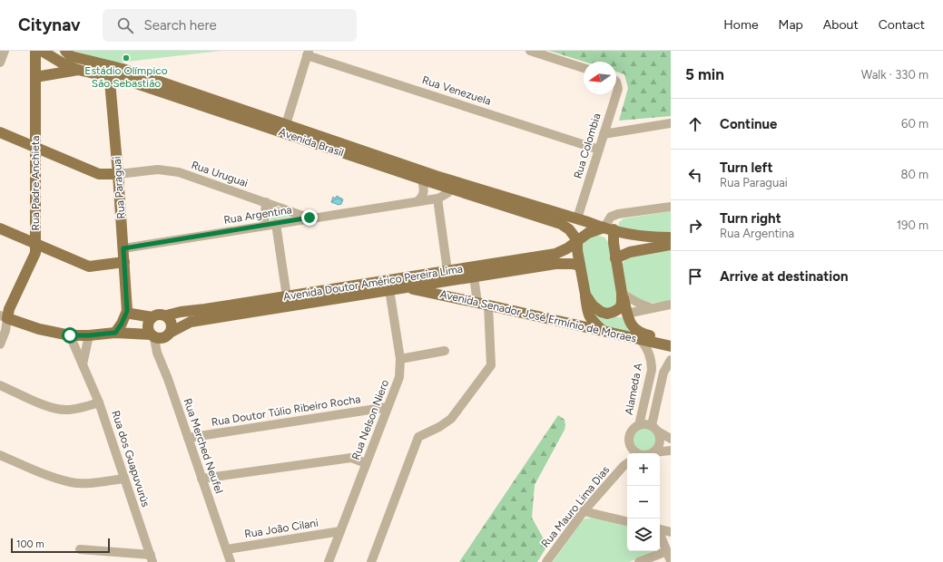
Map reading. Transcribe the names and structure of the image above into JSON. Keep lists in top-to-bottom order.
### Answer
{
  "streets": {
    "main road": [
      "Avenida Brasil",
      "Rua Padre Anchieta",
      "Rua Paraguai",
      "Avenida Doutor Américo Pereira Lima",
      "Avenida Senador José Ermínio de Moraes"
    ],
    "street": [
      "Rua Venezuela",
      "Rua Colombia",
      "Rua Uruguai",
      "Rua Argentina",
      "Alameda A",
      "Rua Doutor Túlio Ribeiro Rocha",
      "Rua Nelson Niero",
      "Rua Merched Neufel",
      "Rua dos Guapuvurús",
      "Rua Mauro Lima Dias",
      "Rua João Cilani"
    ]
  },
  "crossings": [
    ["Rua Venezuela", "Rua Colombia"],
    ["Avenida Brasil", "Rua Colombia"],
    ["Avenida Brasil", "Rua Paraguai"],
    ["Avenida Brasil", "Rua Argentina"],
    ["Avenida Brasil", "Avenida Doutor Américo Pereira Lima"],
    ["Avenida Brasil", "Avenida Senador José Ermínio de Moraes"],
    ["Rua Uruguai", "Rua Paraguai"],
    ["Rua Uruguai", "Rua Argentina"],
    ["Rua Paraguai", "Rua Argentina"],
    ["Avenida Doutor Américo Pereira Lima", "Avenida Senador José Ermínio de Moraes"],
    ["Avenida Doutor Américo Pereira Lima", "Rua Nelson Niero"],
    ["Avenida Doutor Américo Pereira Lima", "Rua Merched Neufel"],
    ["Avenida Senador José Ermínio de Moraes", "Alameda A"],
    ["Rua Doutor Túlio Ribeiro Rocha", "Rua Nelson Niero"],
    ["Rua Doutor Túlio Ribeiro Rocha", "Rua Merched Neufel"],
    ["Rua Nelson Niero", "Rua João Cilani"],
    ["Rua Merched Neufel", "Rua João Cilani"]
  ],
  "places": ["Estádio Olímpico São Sebastião"],
  "scale_bar": "100 m",
  "north": "left",
  "page": {
    "header": "Citynav",
    "search": "Search here",
    "nav": [
      "Home",
      "Map",
      "About",
      "Contact"
    ],
    "heading": ["5 min", "Walk · 330 m"],
    "list": [
      ["Continue", "60 m"],
      ["Turn left", "Rua Paraguai", "80 m"],
      ["Turn right", "Rua Argentina", "190 m"],
      "Arrive at destination"
    ],
    "map_buttons": ["+", "−"],
    "scale": "100 m"
  }
}
